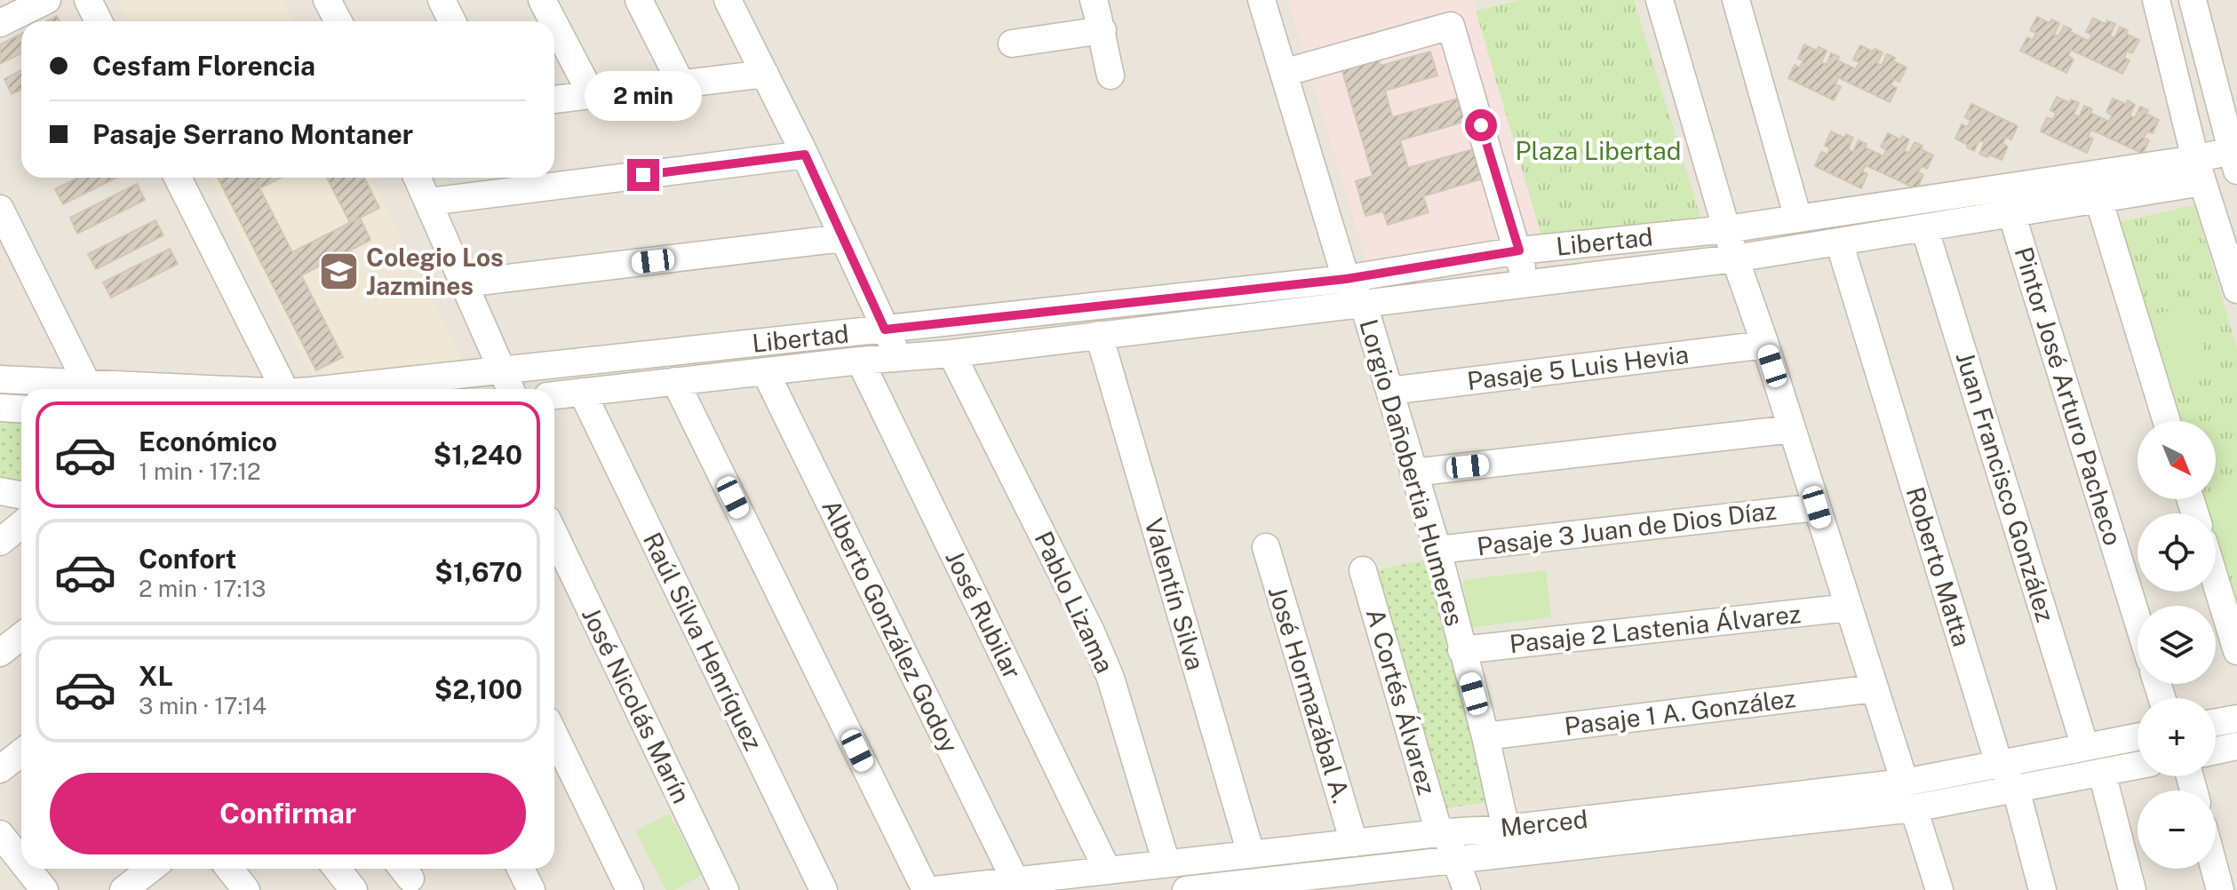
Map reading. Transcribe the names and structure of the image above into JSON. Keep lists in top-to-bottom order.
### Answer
{
  "streets": {
    "street": [
      "Libertad",
      "Pasaje 5 Luis Hevia",
      "Pintor José Arturo Pacheco",
      "Lorgio Dañobertia Humeres",
      "Juan Francisco González",
      "Pasaje 3 Juan de Dios Díaz",
      "Roberto Matta",
      "Valentín Silva",
      "Pablo Lizama",
      "José Rubilar",
      "Alberto González Godoy",
      "Pasaje 2 Lastenia Álvarez",
      "Raúl Silva Henríquez",
      "José Hormazábal A.",
      "A Cortés Álvarez",
      "José Nicolás Marín",
      "Pasaje 1 A. González",
      "Merced"
    ]
  },
  "crossings": [
    ["Libertad", "Pintor José Arturo Pacheco"],
    ["Libertad", "Lorgio Dañobertia Humeres"],
    ["Libertad", "Juan Francisco González"],
    ["Libertad", "Roberto Matta"],
    ["Libertad", "Valentín Silva"],
    ["Libertad", "Pablo Lizama"],
    ["Libertad", "José Rubilar"],
    ["Libertad", "Alberto González Godoy"],
    ["Libertad", "Raúl Silva Henríquez"],
    ["Pasaje 5 Luis Hevia", "Lorgio Dañobertia Humeres"],
    ["Lorgio Dañobertia Humeres", "Pasaje 3 Juan de Dios Díaz"],
    ["Lorgio Dañobertia Humeres", "Pasaje 2 Lastenia Álvarez"],
    ["Lorgio Dañobertia Humeres", "Pasaje 1 A. González"],
    ["Lorgio Dañobertia Humeres", "Merced"],
    ["Juan Francisco González", "Merced"],
    ["Roberto Matta", "Merced"],
    ["Valentín Silva", "Merced"],
    ["Pablo Lizama", "Merced"],
    ["José Rubilar", "Merced"],
    ["Alberto González Godoy", "Merced"],
    ["José Hormazábal A.", "Merced"],
    ["A Cortés Álvarez", "Merced"]
  ],
  "parks": ["Plaza Libertad"],
  "places": {
    "school or university": ["Colegio Los Jazmines"]
  },
  "north": "bottom right",
  "page": {
    "banner": ["Cesfam Florencia", "Pasaje Serrano Montaner"],
    "bubble": "2 min",
    "list": [
      {
        "name": "Económico",
        "note": "1 min · 17:12",
        "value": "$1,240"
      },
      {
        "name": "Confort",
        "note": "2 min · 17:13",
        "value": "$1,670"
      },
      {
        "name": "XL",
        "note": "3 min · 17:14",
        "value": "$2,100"
      }
    ],
    "map_buttons": ["+", "−"],
    "buttons": "Confirmar"
  }
}
